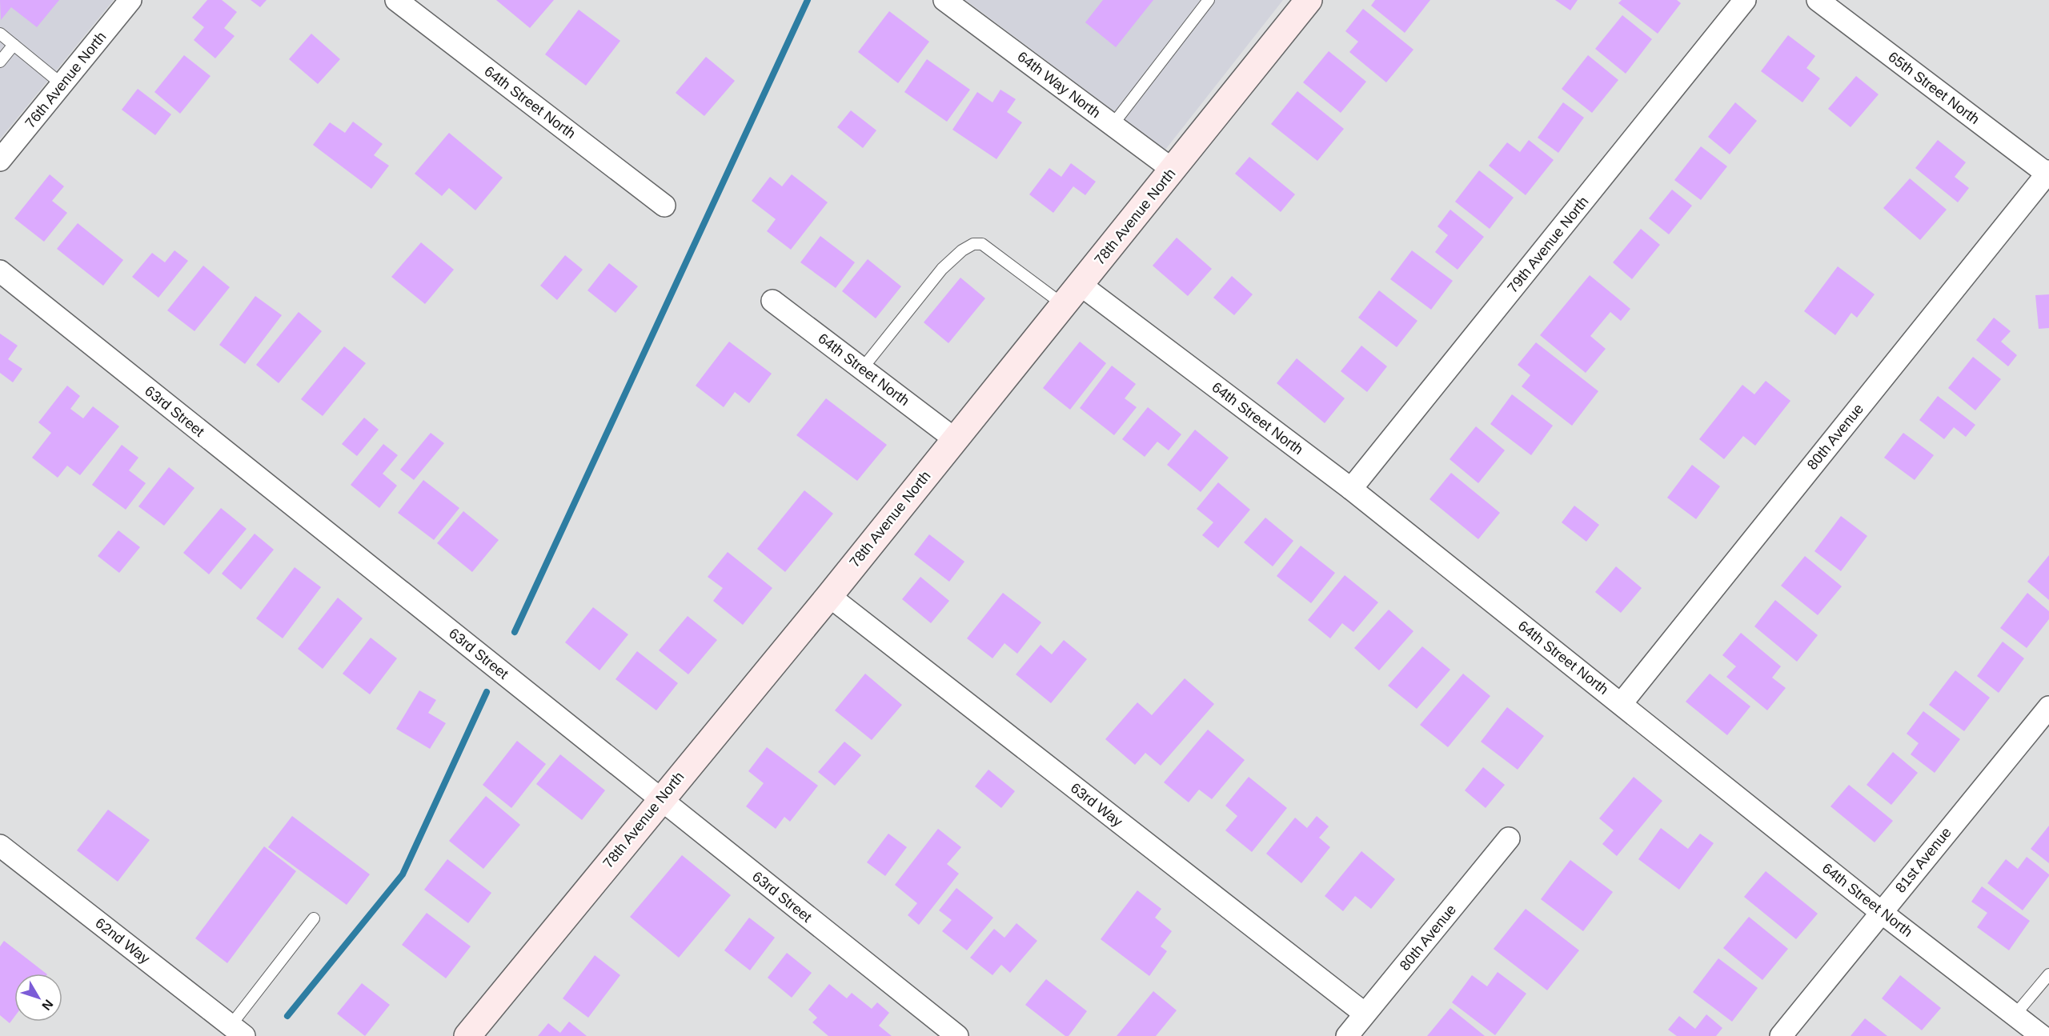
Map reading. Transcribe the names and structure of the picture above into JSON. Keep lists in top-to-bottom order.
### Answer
{
  "streets": {
    "street": [
      "76th Avenue North",
      "64th Way North",
      "65th Street North",
      "64th Street North",
      "78th Avenue North",
      "79th Avenue North",
      "63rd Street",
      "80th Avenue",
      "63rd Way",
      "81st Avenue",
      "62nd Way"
    ]
  },
  "crossings": [
    ["64th Way North", "78th Avenue North"],
    ["65th Street North", "80th Avenue"],
    ["64th Street North", "78th Avenue North"],
    ["64th Street North", "79th Avenue North"],
    ["64th Street North", "80th Avenue"],
    ["64th Street North", "81st Avenue"],
    ["78th Avenue North", "63rd Street"],
    ["78th Avenue North", "63rd Way"],
    ["80th Avenue", "63rd Way"]
  ],
  "north": "bottom right"
}
